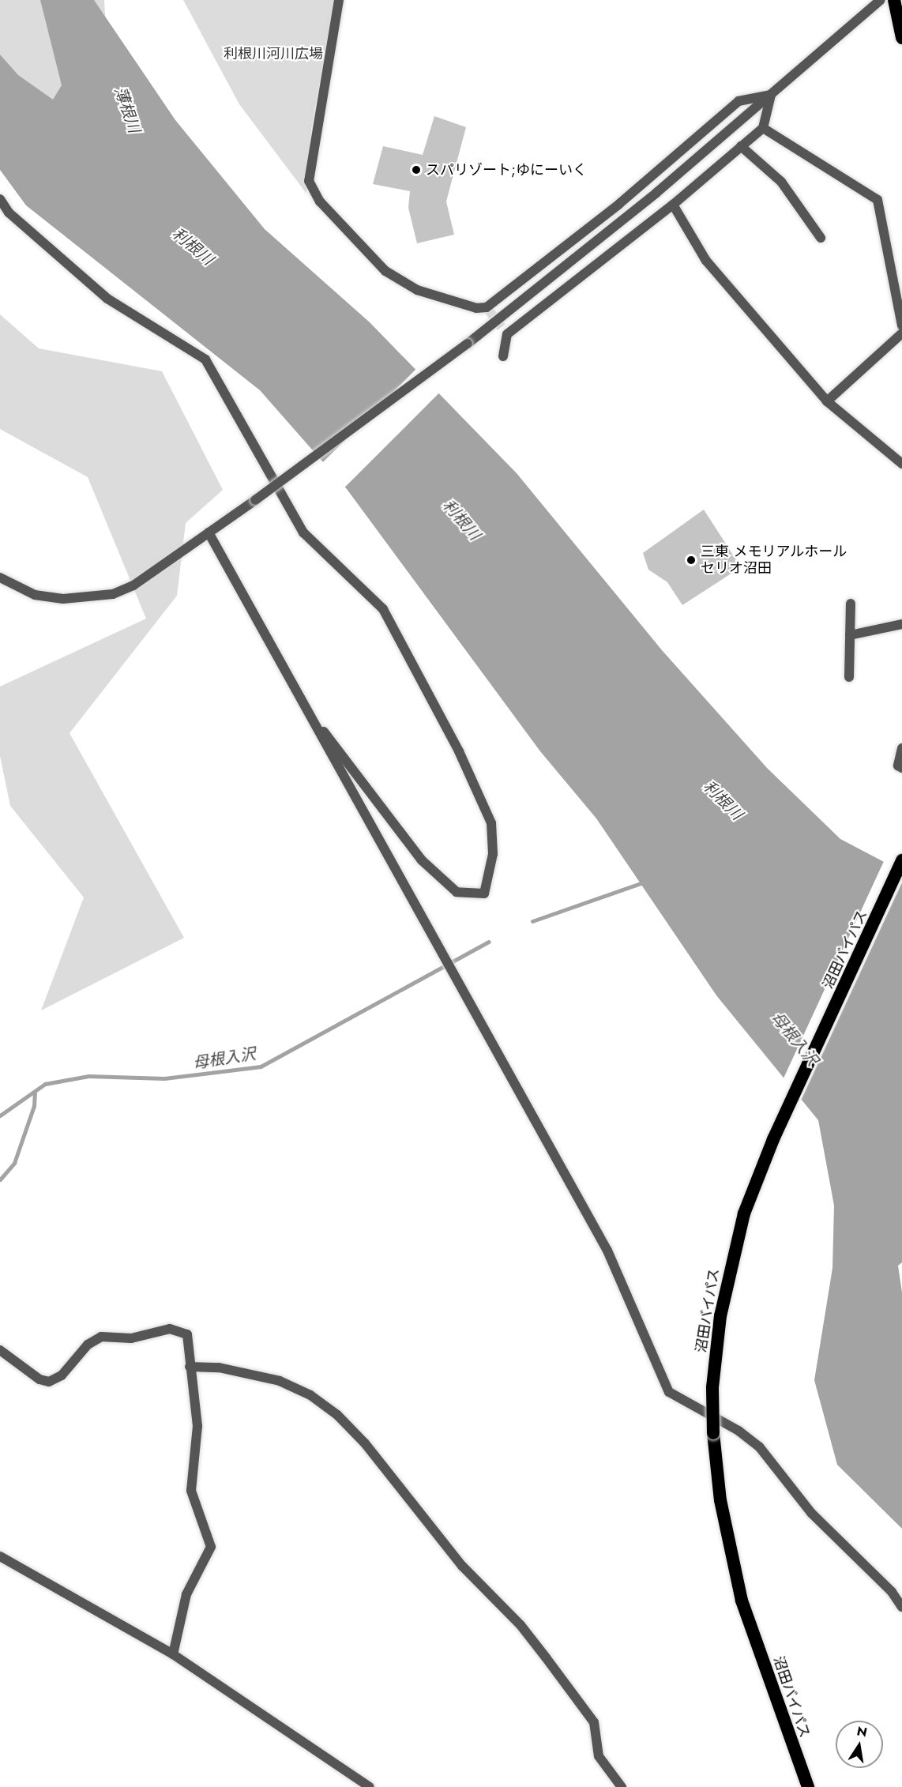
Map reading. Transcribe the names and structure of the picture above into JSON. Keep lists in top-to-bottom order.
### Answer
{
  "streets": {
    "highway": ["沼田バイパス"]
  },
  "water": ["薄根川", "利根川", "母根入沢"],
  "parks": ["利根川河川広場"],
  "places": ["スパリゾート;ゆにーいく", "三東 メモリアルホール セリオ沼田"],
  "north": "top"
}
